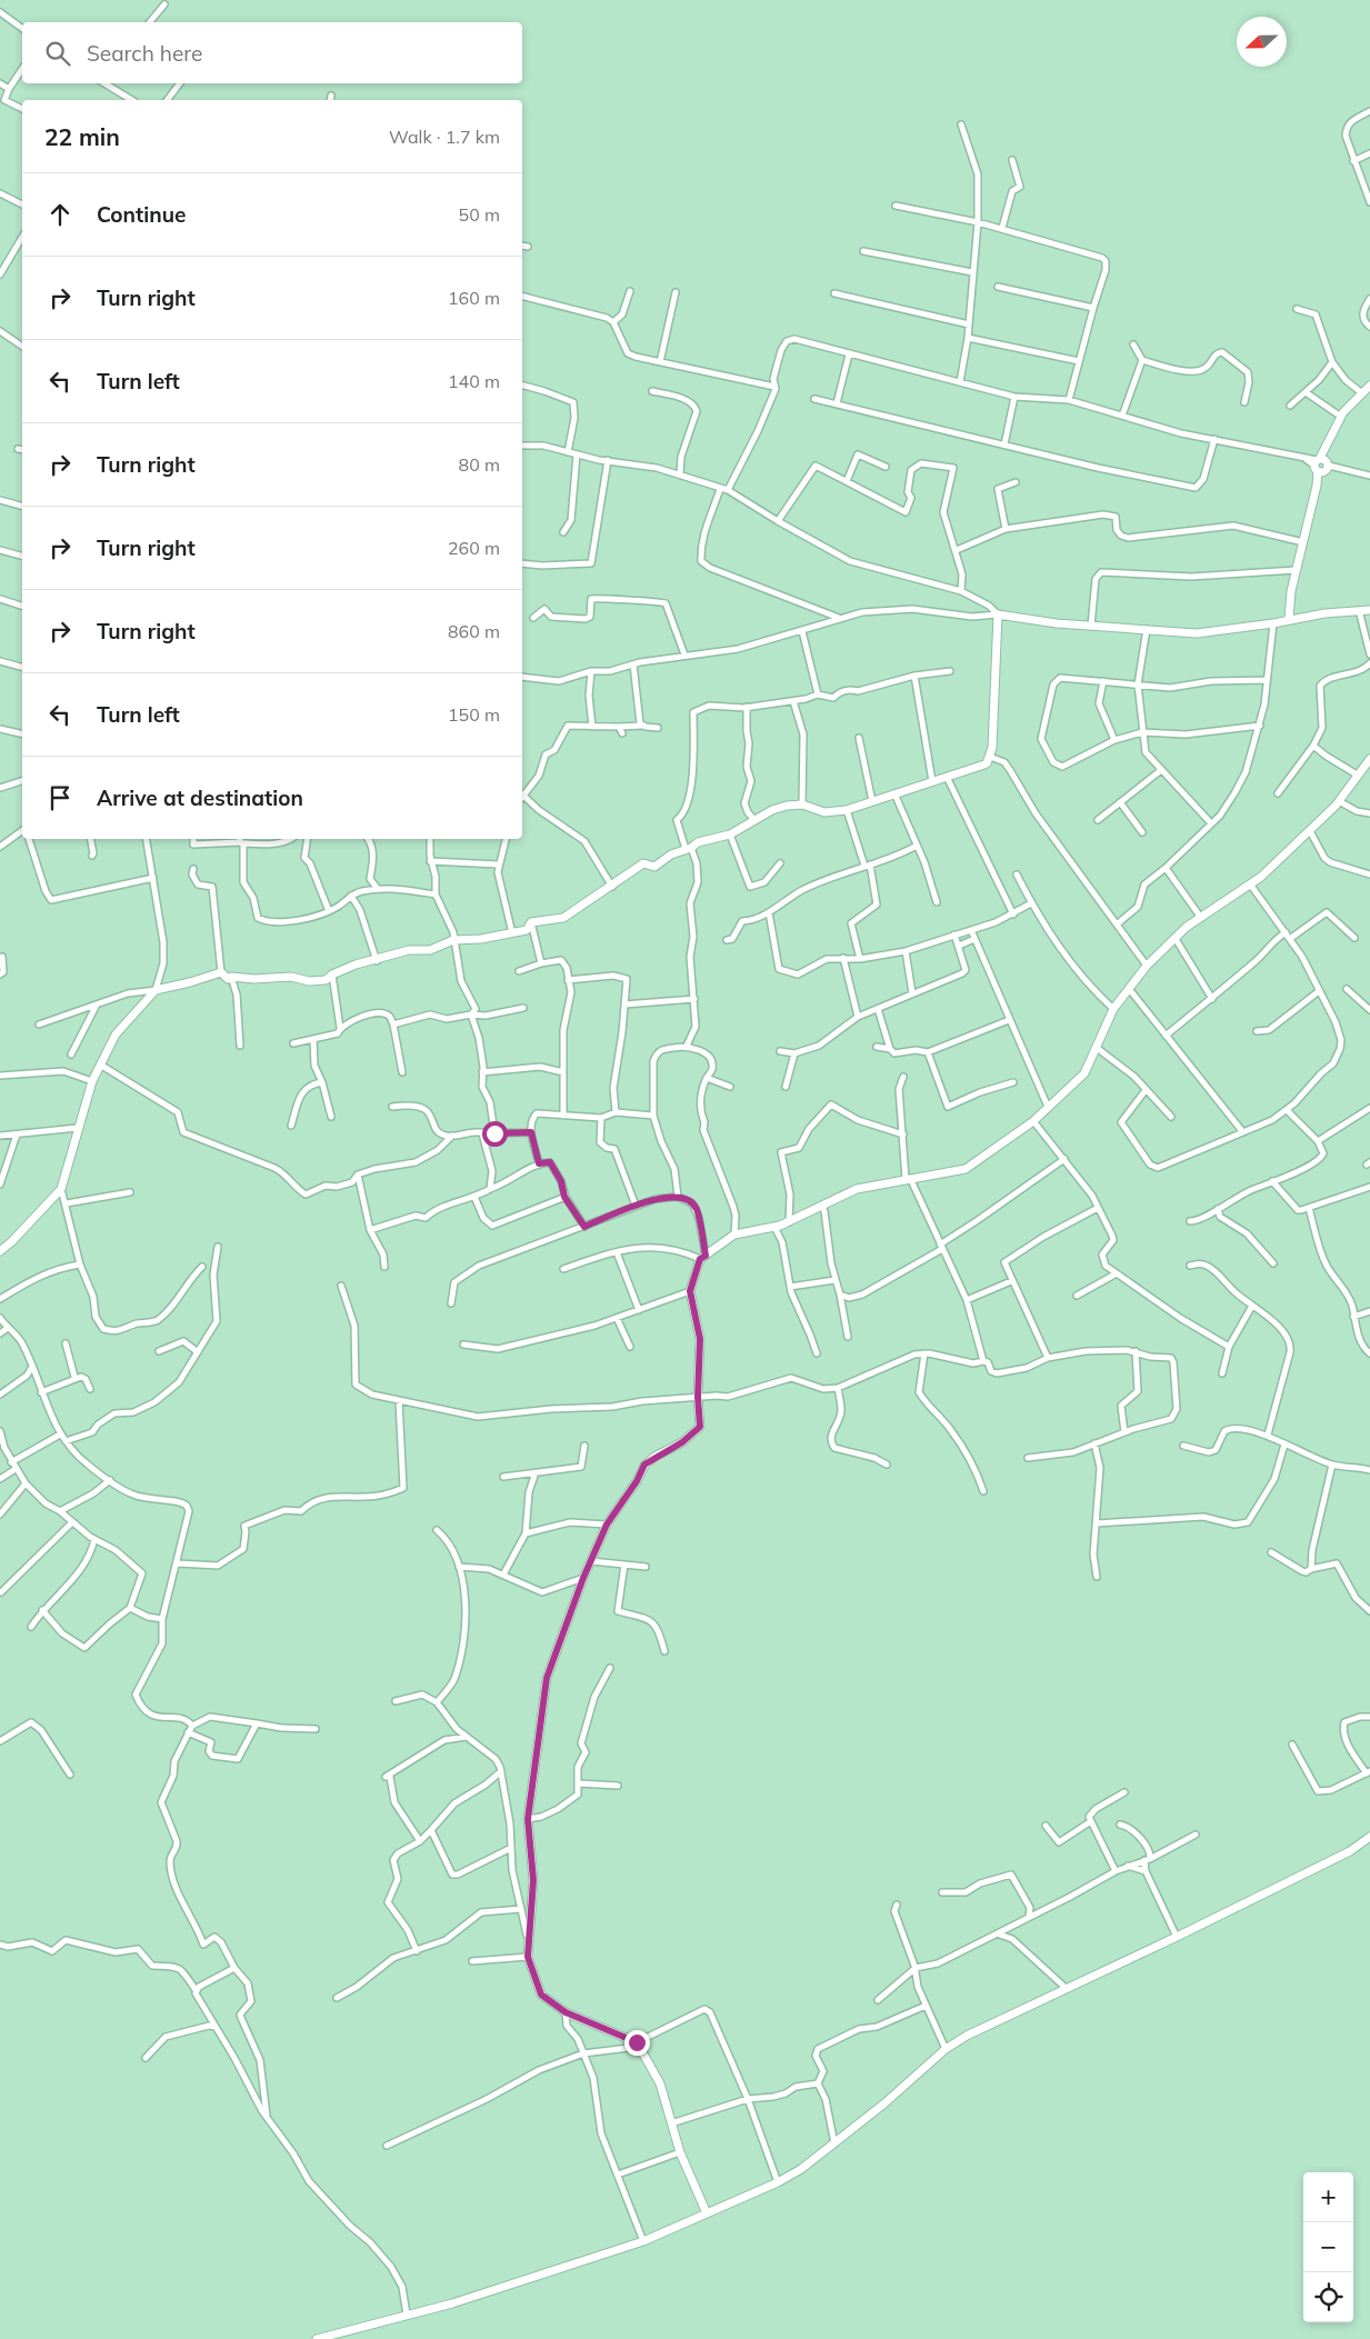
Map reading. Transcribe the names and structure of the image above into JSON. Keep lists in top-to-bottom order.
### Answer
{
  "north": "left",
  "page": {
    "search": "Search here",
    "heading": ["22 min", "Walk · 1.7 km"],
    "list": [
      ["Continue", "50 m"],
      ["Turn right", "160 m"],
      ["Turn left", "140 m"],
      ["Turn right", "80 m"],
      ["Turn right", "260 m"],
      ["Turn right", "860 m"],
      ["Turn left", "150 m"],
      "Arrive at destination"
    ],
    "map_buttons": ["+", "−"]
  }
}
